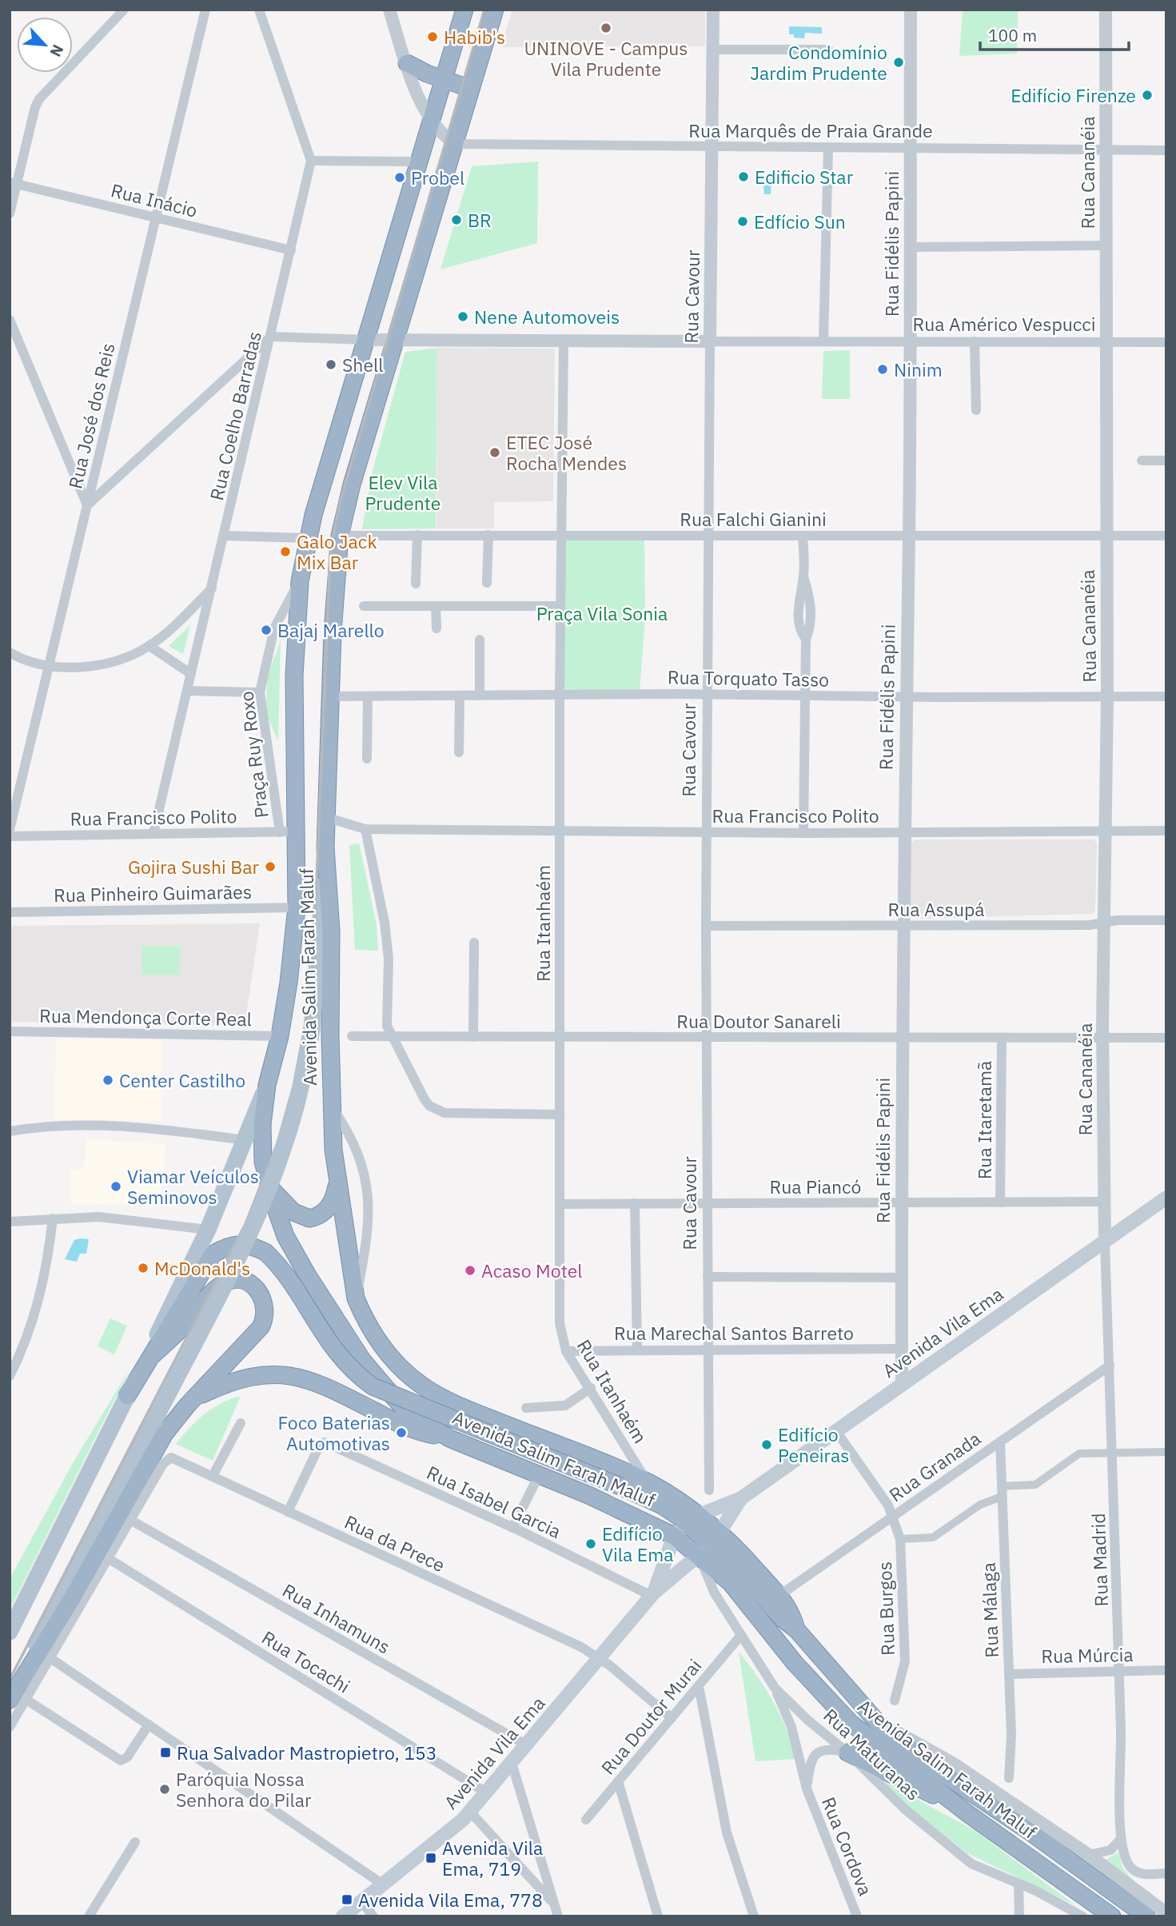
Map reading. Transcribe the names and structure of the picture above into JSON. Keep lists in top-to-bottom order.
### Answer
{
  "streets": {
    "highway": ["Avenida Salim Farah Maluf"],
    "main road": ["Avenida Vila Ema"],
    "street": [
      "Rua Marquês de Praia Grande",
      "Rua Cananéia",
      "Rua Inácio",
      "Rua Fidélis Papini",
      "Rua Cavour",
      "Rua Américo Vespucci",
      "Rua José dos Reis",
      "Rua Coelho Barradas",
      "Rua Falchi Gianini",
      "Rua Torquato Tasso",
      "Praça Ruy Roxo",
      "Rua Francisco Polito",
      "Rua Pinheiro Guimarães",
      "Rua Assupá",
      "Rua Itanhaém",
      "Rua Mendonça Corte Real",
      "Rua Doutor Sanareli",
      "Rua Itaretamã",
      "Rua Piancó",
      "Rua Marechal Santos Barreto",
      "Rua Granada",
      "Rua Isabel Garcia",
      "Rua da Prece",
      "Rua Madrid",
      "Rua Burgos",
      "Rua Málaga",
      "Rua Inhamuns",
      "Rua Múrcia",
      "Rua Tocachi",
      "Rua Doutor Murai",
      "Rua Maturanas",
      "Rua Cordova"
    ]
  },
  "crossings": [
    ["Rua Marquês de Praia Grande", "Rua Cananéia"],
    ["Rua Marquês de Praia Grande", "Rua Fidélis Papini"],
    ["Rua Marquês de Praia Grande", "Rua Cavour"],
    ["Rua Marquês de Praia Grande", "Avenida Salim Farah Maluf"],
    ["Rua Cananéia", "Rua Américo Vespucci"],
    ["Rua Cananéia", "Rua Falchi Gianini"],
    ["Rua Cananéia", "Rua Torquato Tasso"],
    ["Rua Cananéia", "Rua Francisco Polito"],
    ["Rua Cananéia", "Rua Assupá"],
    ["Rua Cananéia", "Rua Doutor Sanareli"],
    ["Rua Cananéia", "Rua Piancó"],
    ["Rua Cananéia", "Avenida Vila Ema"],
    ["Rua Cananéia", "Rua Madrid"],
    ["Rua Inácio", "Rua José dos Reis"],
    ["Rua Inácio", "Rua Coelho Barradas"],
    ["Rua Fidélis Papini", "Rua Américo Vespucci"],
    ["Rua Fidélis Papini", "Rua Falchi Gianini"],
    ["Rua Fidélis Papini", "Rua Torquato Tasso"],
    ["Rua Fidélis Papini", "Rua Francisco Polito"],
    ["Rua Fidélis Papini", "Rua Assupá"],
    ["Rua Fidélis Papini", "Rua Doutor Sanareli"],
    ["Rua Fidélis Papini", "Rua Piancó"],
    ["Rua Fidélis Papini", "Avenida Vila Ema"],
    ["Rua Fidélis Papini", "Rua Marechal Santos Barreto"],
    ["Rua Cavour", "Rua Américo Vespucci"],
    ["Rua Cavour", "Rua Falchi Gianini"],
    ["Rua Cavour", "Rua Torquato Tasso"],
    ["Rua Cavour", "Rua Francisco Polito"],
    ["Rua Cavour", "Rua Assupá"],
    ["Rua Cavour", "Rua Doutor Sanareli"],
    ["Rua Cavour", "Rua Piancó"],
    ["Rua Cavour", "Rua Marechal Santos Barreto"],
    ["Rua Américo Vespucci", "Rua Coelho Barradas"],
    ["Rua Américo Vespucci", "Rua Itanhaém"],
    ["Rua Américo Vespucci", "Avenida Salim Farah Maluf"],
    ["Rua Coelho Barradas", "Rua Francisco Polito"],
    ["Rua Falchi Gianini", "Rua Itanhaém"],
    ["Rua Falchi Gianini", "Avenida Salim Farah Maluf"],
    ["Rua Torquato Tasso", "Rua Itanhaém"],
    ["Rua Torquato Tasso", "Avenida Salim Farah Maluf"],
    ["Praça Ruy Roxo", "Rua Francisco Polito"],
    ["Praça Ruy Roxo", "Avenida Salim Farah Maluf"],
    ["Rua Francisco Polito", "Rua Itanhaém"],
    ["Rua Francisco Polito", "Avenida Salim Farah Maluf"],
    ["Rua Pinheiro Guimarães", "Avenida Salim Farah Maluf"],
    ["Rua Itanhaém", "Avenida Salim Farah Maluf"],
    ["Rua Itanhaém", "Rua Doutor Sanareli"],
    ["Rua Itanhaém", "Rua Piancó"],
    ["Rua Itanhaém", "Rua Marechal Santos Barreto"],
    ["Avenida Salim Farah Maluf", "Rua Mendonça Corte Real"],
    ["Avenida Salim Farah Maluf", "Avenida Vila Ema"],
    ["Avenida Salim Farah Maluf", "Rua Granada"],
    ["Avenida Salim Farah Maluf", "Rua Maturanas"],
    ["Rua Doutor Sanareli", "Rua Itaretamã"],
    ["Rua Itaretamã", "Rua Piancó"],
    ["Avenida Vila Ema", "Rua Isabel Garcia"],
    ["Avenida Vila Ema", "Rua da Prece"],
    ["Avenida Vila Ema", "Rua Madrid"],
    ["Avenida Vila Ema", "Rua Burgos"],
    ["Avenida Vila Ema", "Rua Inhamuns"],
    ["Avenida Vila Ema", "Rua Tocachi"],
    ["Avenida Vila Ema", "Rua Maturanas"],
    ["Rua Granada", "Rua Madrid"],
    ["Rua Granada", "Rua Burgos"],
    ["Rua Granada", "Rua Málaga"],
    ["Rua Isabel Garcia", "Rua da Prece"],
    ["Rua da Prece", "Rua Inhamuns"],
    ["Rua da Prece", "Rua Doutor Murai"],
    ["Rua Madrid", "Rua Múrcia"],
    ["Rua Málaga", "Rua Múrcia"],
    ["Rua Doutor Murai", "Rua Maturanas"],
    ["Rua Maturanas", "Rua Cordova"]
  ],
  "parks": ["Elev Vila Prudente", "Praça Vila Sonia"],
  "places": {
    "other": [
      "UNINOVE - Campus Vila Prudente",
      "Habib's",
      "Condomínio Jardim Prudente",
      "Edifício Firenze",
      "Edificio Star",
      "Probel",
      "BR",
      "Edfício Sun",
      "Nene Automoveis",
      "Shell",
      "Ninim",
      "ETEC José Rocha Mendes",
      "Galo Jack Mix Bar",
      "Bajaj Marello",
      "Gojira Sushi Bar",
      "Center Castilho",
      "Viamar Veículos Seminovos",
      "McDonald's",
      "Acaso Motel",
      "Foco Baterias Automotivas",
      "Edifício Peneiras",
      "Edifício Vila Ema",
      "Paróquia Nossa Senhora do Pilar"
    ],
    "transit": ["Rua Salvador Mastropietro, 153", "Avenida Vila Ema, 719", "Avenida Vila Ema, 778"]
  },
  "scale_bar": "100 m",
  "north": "bottom right"
}
